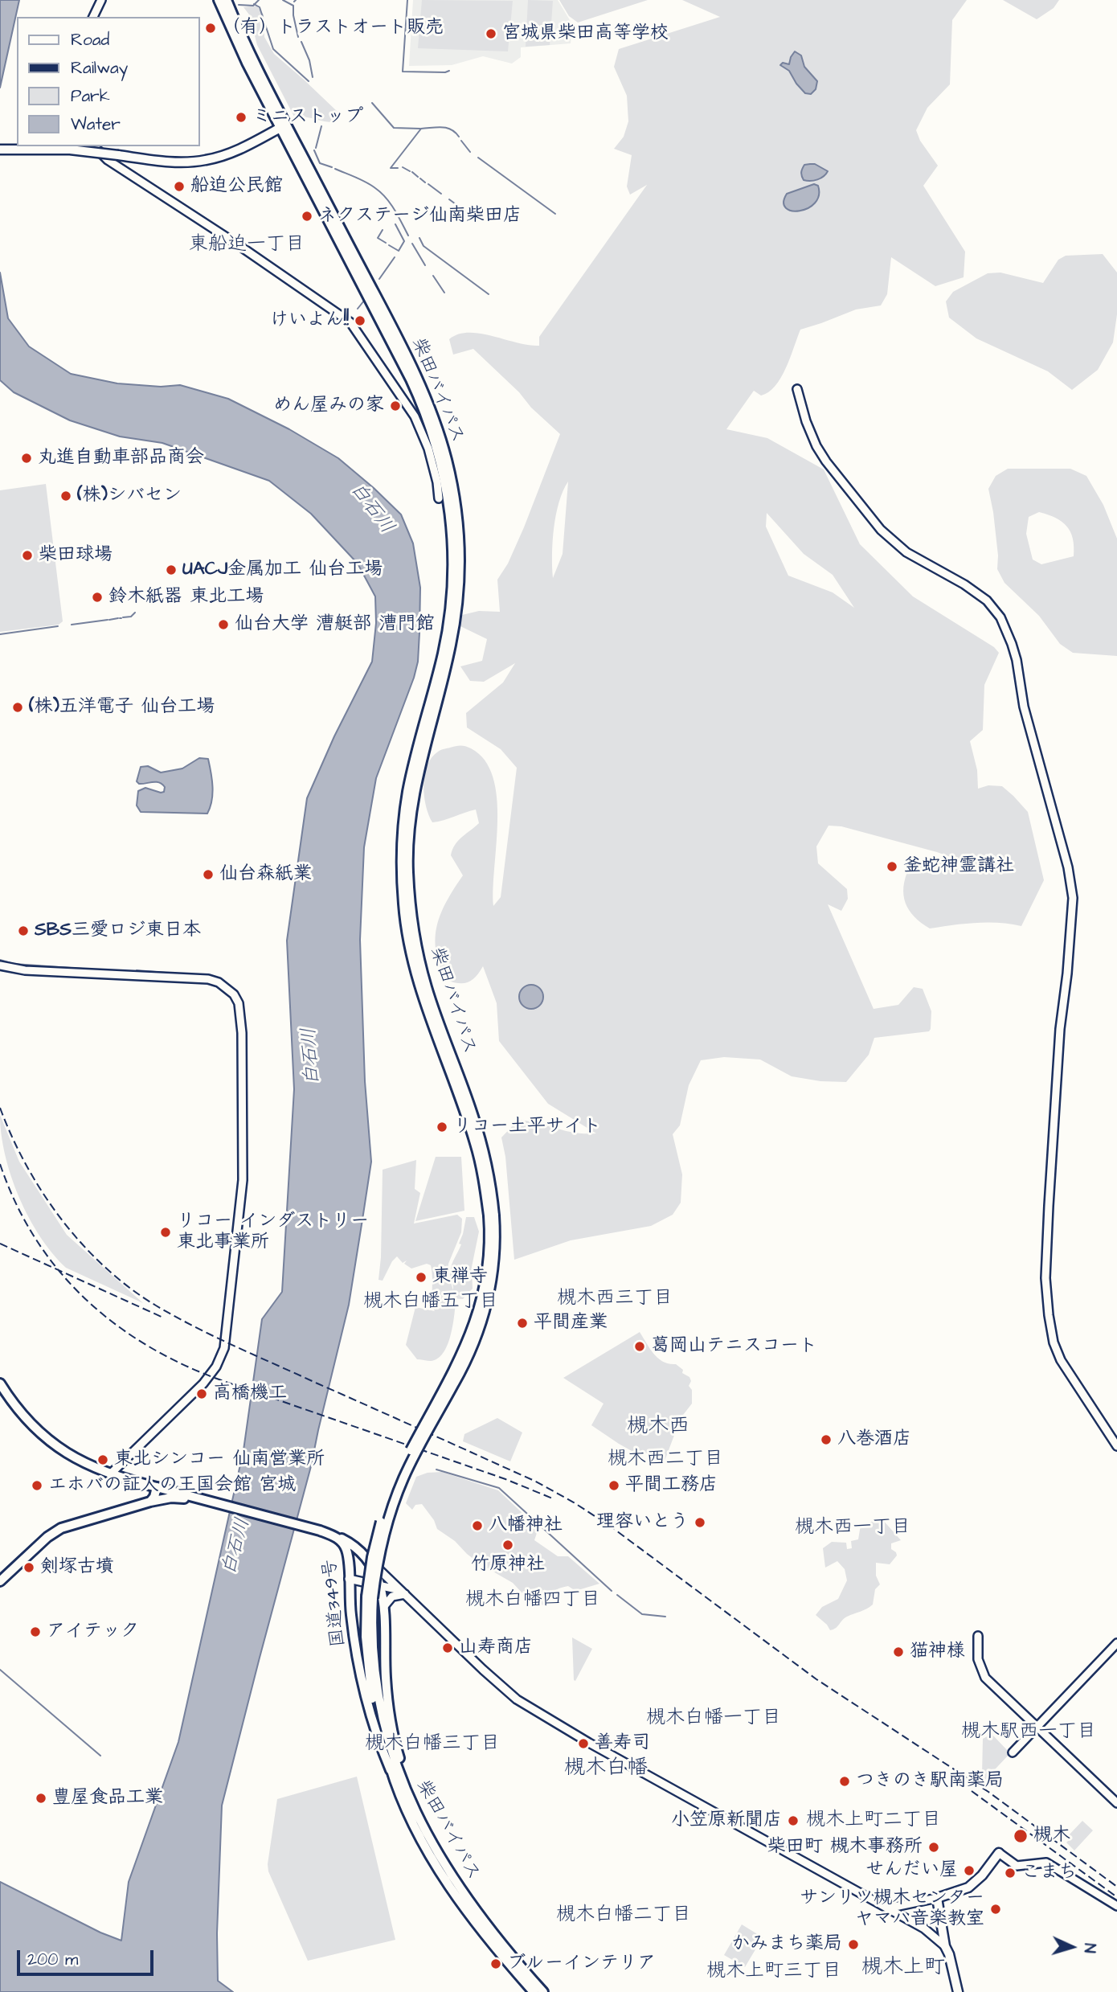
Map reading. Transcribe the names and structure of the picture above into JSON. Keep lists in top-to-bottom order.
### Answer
{
  "streets": {
    "main road": ["柴田バイパス", "国道349号"]
  },
  "crossings": [
    ["柴田バイパス", "国道349号"]
  ],
  "districts": [
    "東船迫一丁目",
    "槻木西三丁目",
    "槻木白幡五丁目",
    "槻木西",
    "槻木西二丁目",
    "槻木西一丁目",
    "槻木白幡四丁目",
    "槻木白幡一丁目",
    "槻木駅西一丁目",
    "槻木白幡三丁目",
    "槻木白幡",
    "槻木上町二丁目",
    "槻木白幡二丁目",
    "槻木上町",
    "槻木上町三丁目"
  ],
  "water": ["白石川"],
  "places": [
    "（有）トラストオート販売",
    "宮城県柴田高等学校",
    "ミニストップ",
    "船迫公民館",
    "ネクステージ仙南柴田店",
    "けいよん!!",
    "めん屋みの家",
    "丸進自動車部品商会",
    "(株)シバセン",
    "柴田球場",
    "UACJ金属加工 仙台工場",
    "鈴木紙器 東北工場",
    "仙台大学 漕艇部 漕門館",
    "(株)五洋電子 仙台工場",
    "釜蛇神霊講社",
    "仙台森紙業",
    "SBS三愛ロジ東日本",
    "リコー土平サイト",
    "リコー インダストリー 東北事業所",
    "東禅寺",
    "平間産業",
    "葛岡山テニスコート",
    "高橋機工",
    "八巻酒店",
    "東北シンコー 仙南営業所",
    "エホバの証人の王国会館 宮城",
    "平間工務店",
    "理容いとう",
    "八幡神社",
    "竹原神社",
    "剣塚古墳",
    "アイテック",
    "山寿商店",
    "猫神様",
    "善寿司",
    "つきのき駅南薬局",
    "豊屋食品工業",
    "小笠原新聞店",
    "槻木",
    "柴田町 槻木事務所",
    "せんだい屋",
    "こまち",
    "サンリツ槻木センター ヤマハ音楽教室",
    "かみまち薬局",
    "ブルーインテリア"
  ],
  "legend": [
    "Road",
    "Railway",
    "Park",
    "Water"
  ],
  "scale_bar": "200 m",
  "north": "right"
}
